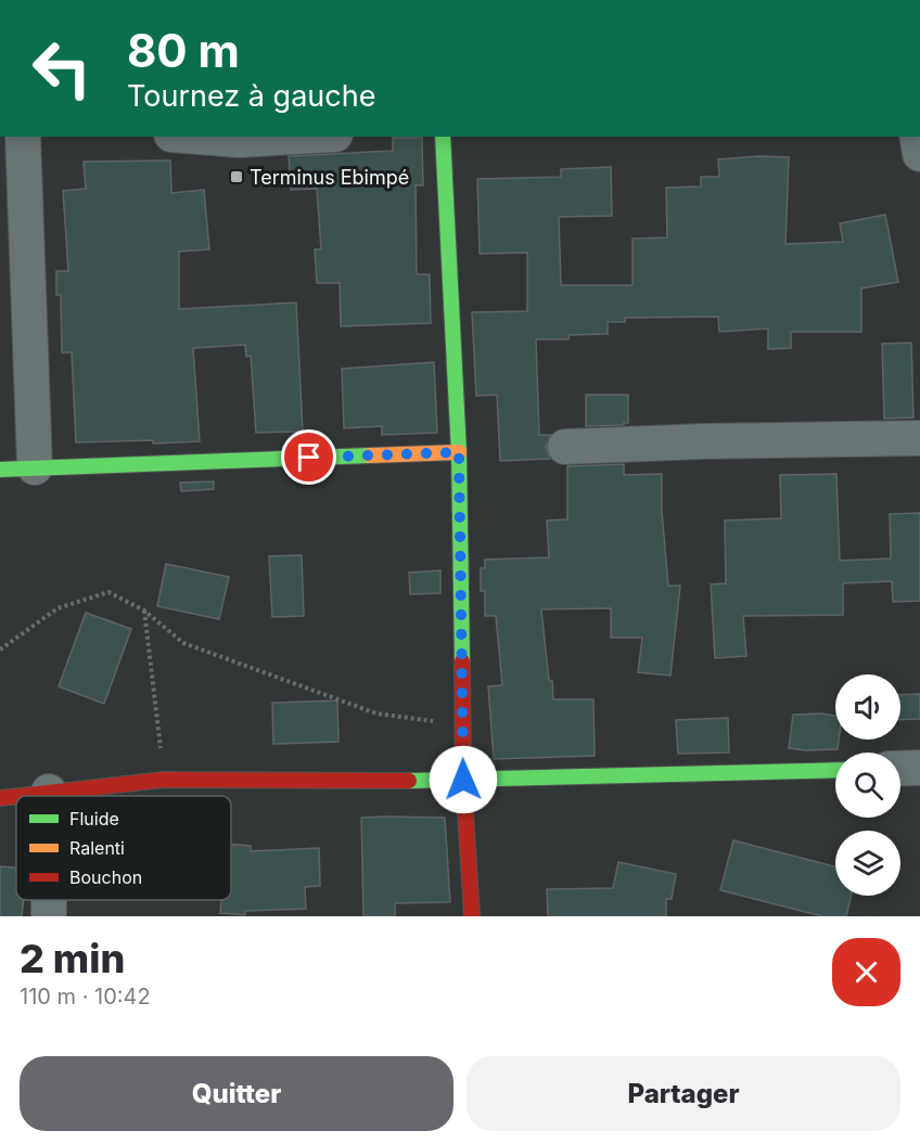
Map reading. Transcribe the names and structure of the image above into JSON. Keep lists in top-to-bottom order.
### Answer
{
  "places": {
    "transit": ["Terminus Ebimpé"]
  },
  "legend": ["Fluide", "Ralenti", "Bouchon"],
  "page": {
    "turn": ["80 m", "Tournez à gauche"],
    "heading": ["2 min", "110 m · 10:42"],
    "buttons": ["Quitter", "Partager"]
  }
}
